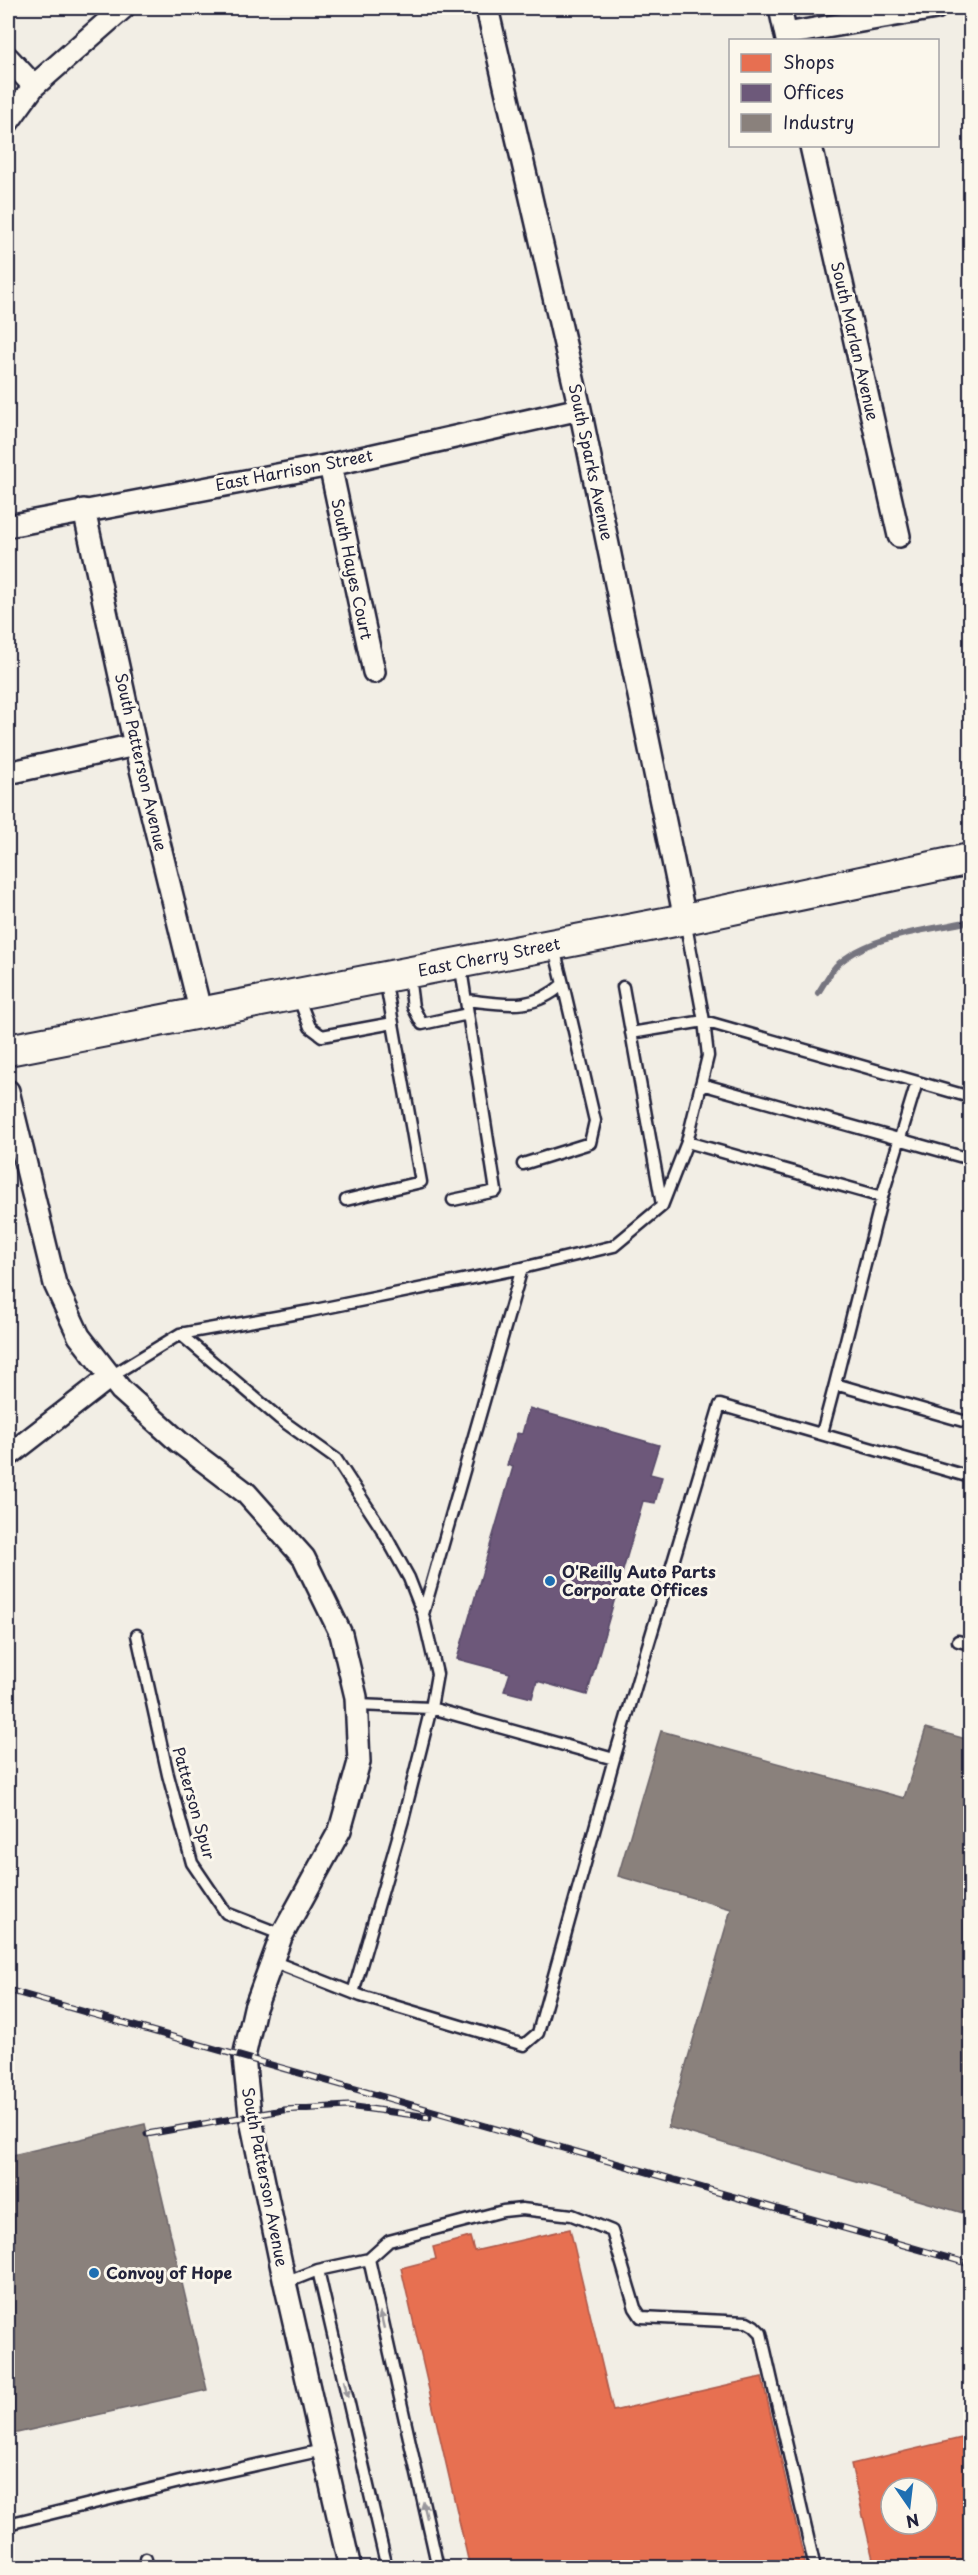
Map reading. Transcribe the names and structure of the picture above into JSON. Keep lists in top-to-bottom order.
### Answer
{
  "streets": {
    "street": [
      "South Marlan Avenue",
      "South Sparks Avenue",
      "East Harrison Street",
      "South Hayes Court",
      "South Patterson Avenue",
      "East Cherry Street"
    ],
    "lane": ["Patterson Spur"]
  },
  "crossings": [
    ["South Sparks Avenue", "East Harrison Street"],
    ["South Sparks Avenue", "East Cherry Street"],
    ["East Harrison Street", "South Hayes Court"],
    ["East Harrison Street", "South Patterson Avenue"],
    ["South Patterson Avenue", "East Cherry Street"],
    ["South Patterson Avenue", "Patterson Spur"]
  ],
  "places": ["O'Reilly Auto Parts Corporate Offices", "Convoy of Hope"],
  "legend": ["Shops", "Offices", "Industry"],
  "north": "bottom"
}
